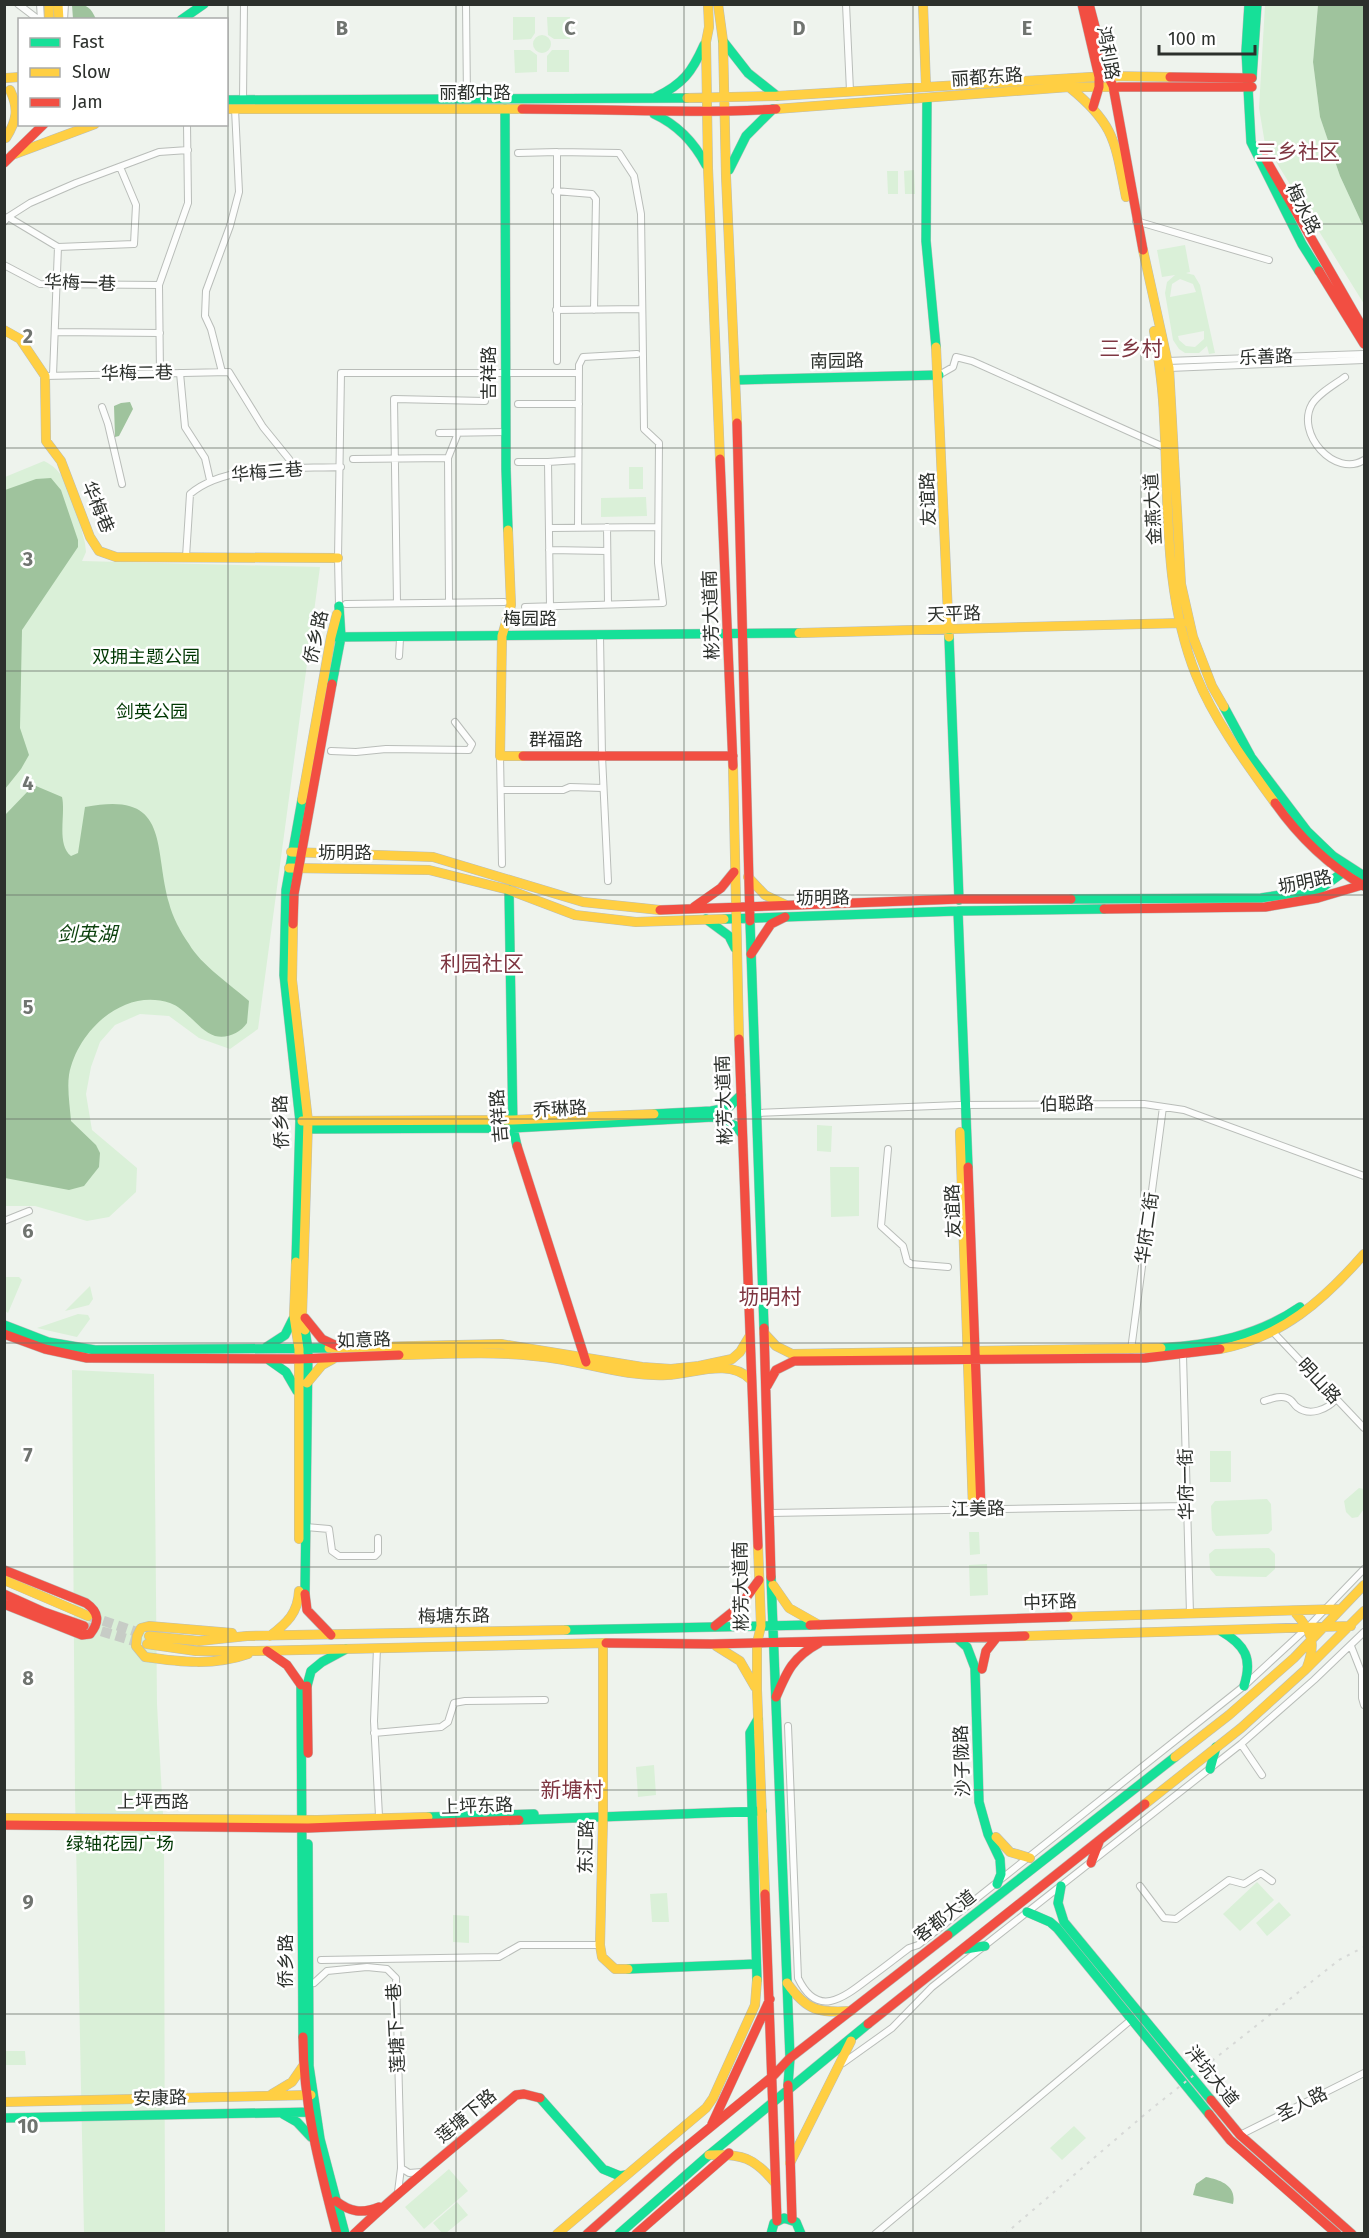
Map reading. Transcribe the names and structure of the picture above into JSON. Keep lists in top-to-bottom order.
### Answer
{
  "streets": {
    "main road": [
      "鸿利路",
      "丽都东路",
      "丽都中路",
      "梅水路",
      "南园路",
      "吉祥路",
      "友谊路",
      "华梅巷",
      "金燕大道",
      "天平路",
      "彬芳大道南",
      "梅园路",
      "侨乡路",
      "群福路",
      "坜明路",
      "乔琳路",
      "如意路",
      "中环路",
      "梅塘东路",
      "沙子陇路",
      "上坪西路",
      "上坪东路",
      "东汇路",
      "客都大道",
      "泮坑大道",
      "安康路",
      "莲塘下路"
    ],
    "street": [
      "华梅一巷",
      "乐善路",
      "华梅二巷",
      "华梅三巷",
      "伯聪路",
      "华府二街",
      "明山路",
      "华府一街",
      "江美路",
      "莲塘下一巷",
      "圣人路"
    ]
  },
  "crossings": [
    ["鸿利路", "丽都东路"],
    ["鸿利路", "金燕大道"],
    ["丽都东路", "丽都中路"],
    ["丽都东路", "梅水路"],
    ["丽都东路", "友谊路"],
    ["丽都东路", "金燕大道"],
    ["丽都东路", "彬芳大道南"],
    ["丽都中路", "吉祥路"],
    ["丽都中路", "彬芳大道南"],
    ["乐善路", "金燕大道"],
    ["南园路", "友谊路"],
    ["南园路", "彬芳大道南"],
    ["华梅二巷", "华梅巷"],
    ["吉祥路", "梅园路"],
    ["吉祥路", "坜明路"],
    ["吉祥路", "乔琳路"],
    ["吉祥路", "如意路"],
    ["华梅三巷", "华梅巷"],
    ["友谊路", "天平路"],
    ["友谊路", "坜明路"],
    ["友谊路", "伯聪路"],
    ["友谊路", "江美路"],
    ["金燕大道", "天平路"],
    ["金燕大道", "坜明路"],
    ["天平路", "彬芳大道南"],
    ["天平路", "梅园路"],
    ["彬芳大道南", "梅园路"],
    ["彬芳大道南", "群福路"],
    ["彬芳大道南", "坜明路"],
    ["彬芳大道南", "伯聪路"],
    ["彬芳大道南", "江美路"],
    ["彬芳大道南", "中环路"],
    ["彬芳大道南", "梅塘东路"],
    ["彬芳大道南", "上坪东路"],
    ["彬芳大道南", "客都大道"],
    ["梅园路", "侨乡路"],
    ["侨乡路", "坜明路"],
    ["侨乡路", "乔琳路"],
    ["侨乡路", "如意路"],
    ["侨乡路", "上坪西路"],
    ["侨乡路", "上坪东路"],
    ["侨乡路", "安康路"],
    ["伯聪路", "华府二街"],
    ["华府一街", "江美路"],
    ["华府一街", "中环路"],
    ["中环路", "梅塘东路"],
    ["中环路", "客都大道"],
    ["梅塘东路", "东汇路"],
    ["上坪西路", "上坪东路"],
    ["上坪东路", "东汇路"],
    ["莲塘下一巷", "莲塘下路"],
    ["泮坑大道", "圣人路"]
  ],
  "districts": [
    "三乡社区",
    "三乡村",
    "利园社区",
    "坜明村",
    "新塘村"
  ],
  "water": ["剑英湖"],
  "parks": ["双拥主题公园", "剑英公园", "绿轴花园广场"],
  "legend": ["Fast", "Slow", "Jam"],
  "scale_bar": "100 m",
  "grid": {
    "columns": [
      "B",
      "C",
      "D",
      "E"
    ],
    "rows": [
      "2",
      "3",
      "4",
      "5",
      "6",
      "7",
      "8",
      "9",
      "10"
    ]
  }
}
